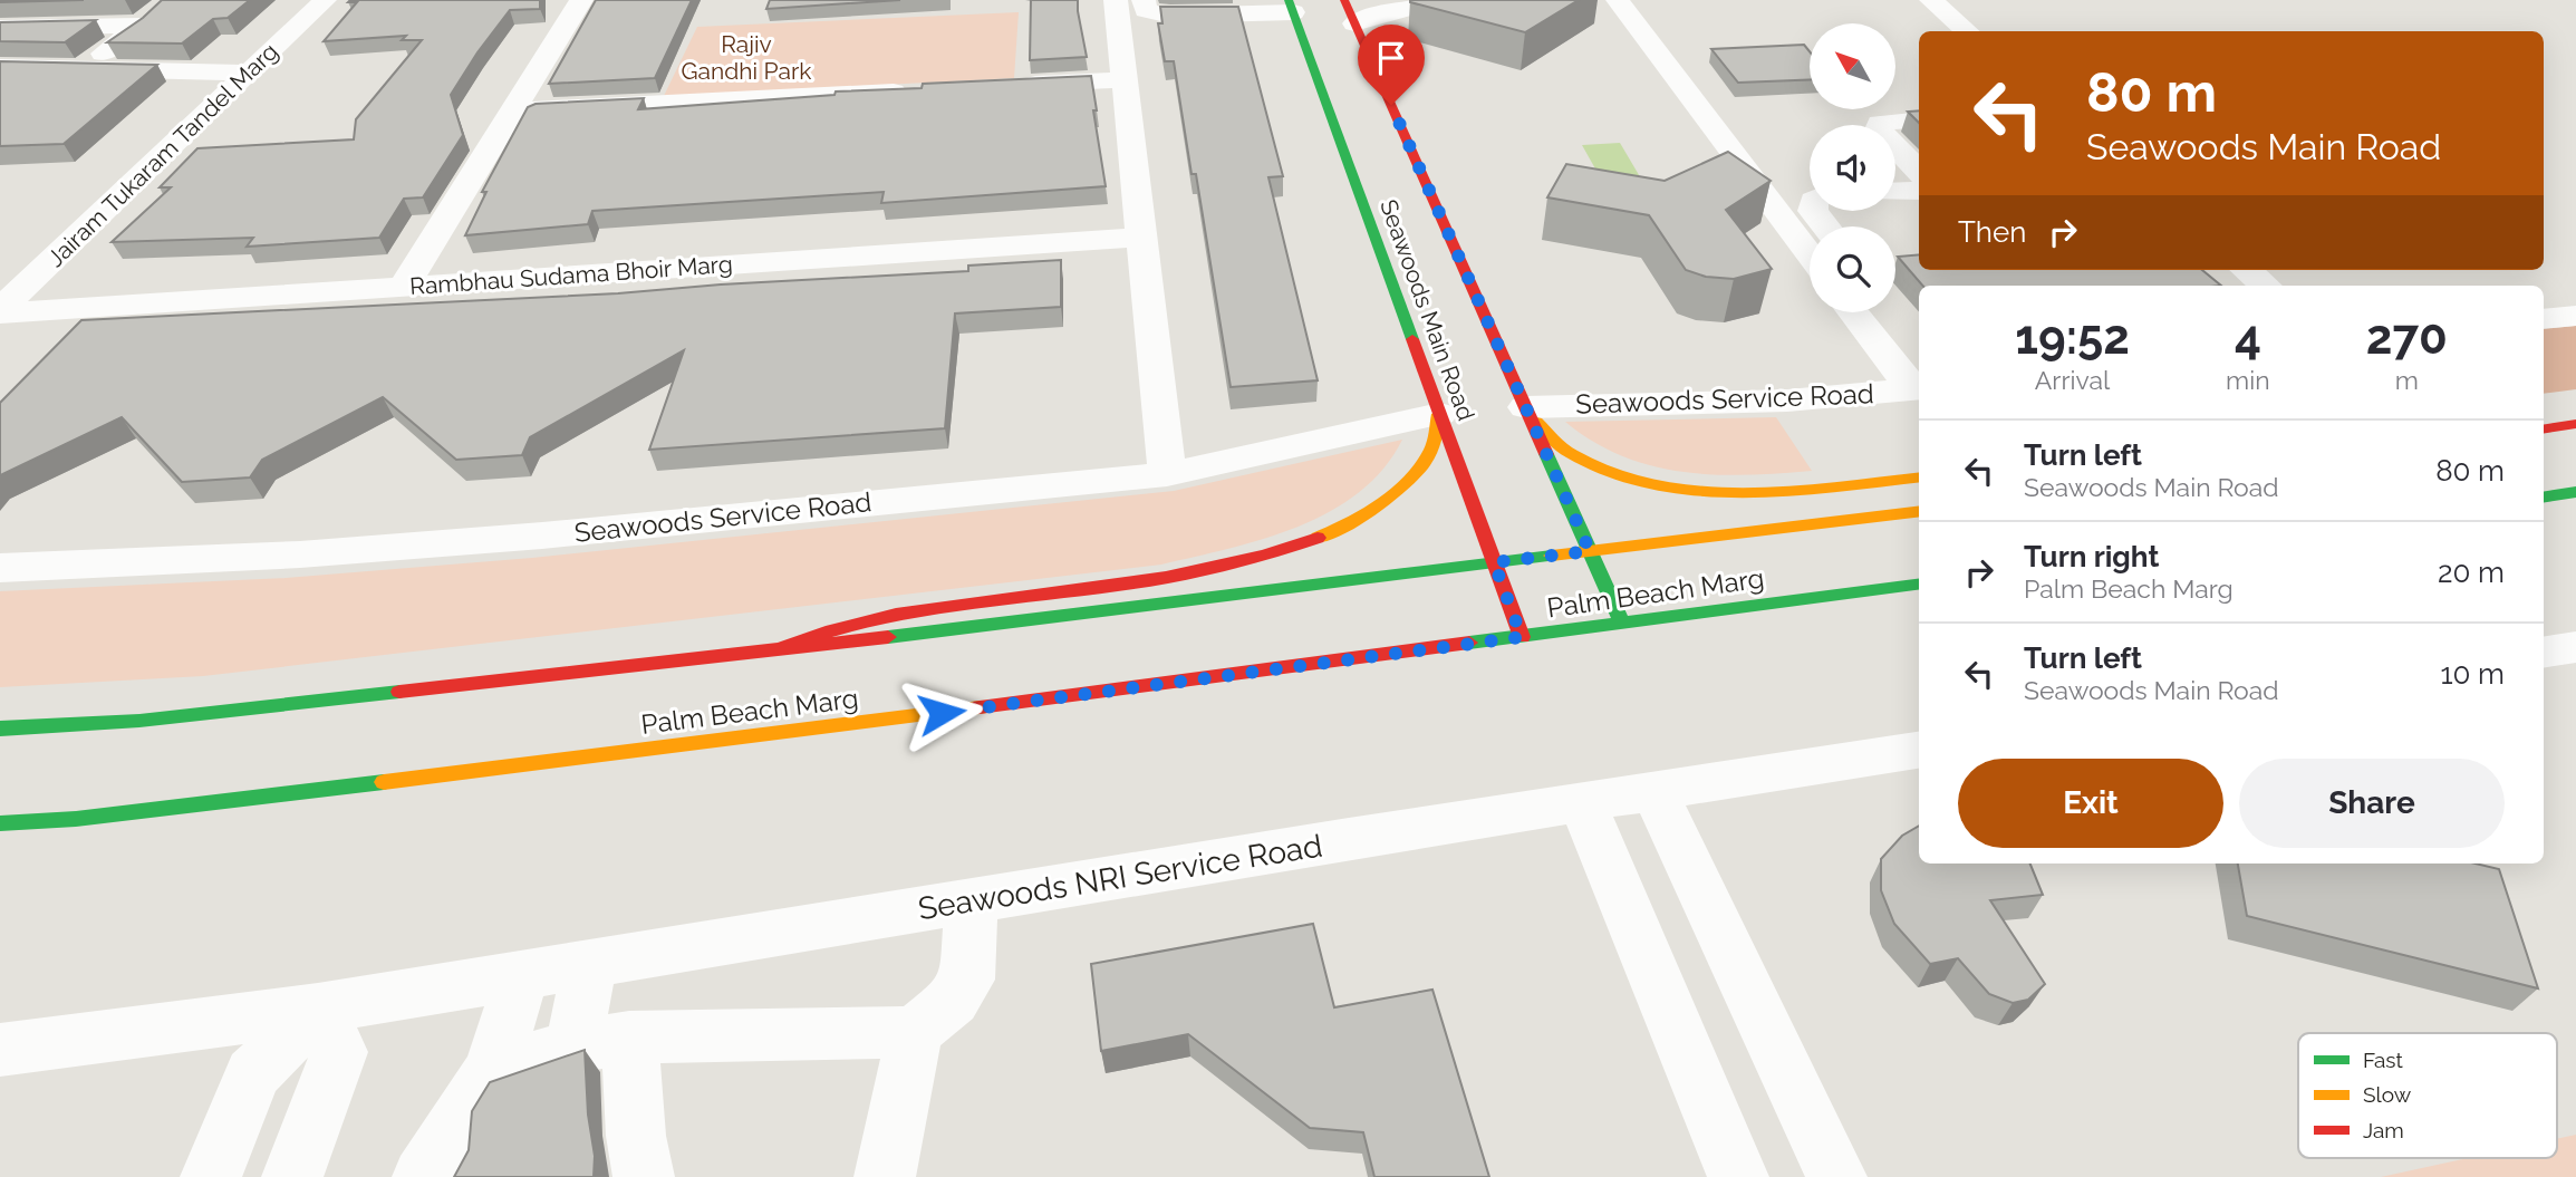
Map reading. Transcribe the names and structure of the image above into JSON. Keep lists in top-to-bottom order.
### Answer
{
  "streets": {
    "main road": ["Seawoods Main Road", "Palm Beach Marg"],
    "street": [
      "Jairam Tukaram Tandel Marg",
      "Rambhau Sudama Bhoir Marg",
      "Seawoods Service Road",
      "Seawoods NRI Service Road"
    ]
  },
  "crossings": [
    ["Jairam Tukaram Tandel Marg", "Rambhau Sudama Bhoir Marg"],
    ["Seawoods Main Road", "Seawoods Service Road"],
    ["Seawoods Main Road", "Palm Beach Marg"]
  ],
  "parks": ["Rajiv Gandhi Park"],
  "legend": ["Fast", "Slow", "Jam"],
  "north": "top left",
  "page": {
    "turn": ["80 m", "Seawoods Main Road"],
    "then": "Then",
    "eta": [
      "19:52",
      "Arrival",
      "4",
      "min",
      "270",
      "m"
    ],
    "list": [
      {
        "name": "Turn left",
        "note": "Seawoods Main Road",
        "value": "80 m"
      },
      {
        "name": "Turn right",
        "note": "Palm Beach Marg",
        "value": "20 m"
      },
      {
        "name": "Turn left",
        "note": "Seawoods Main Road",
        "value": "10 m"
      }
    ],
    "buttons": ["Exit", "Share"]
  }
}
